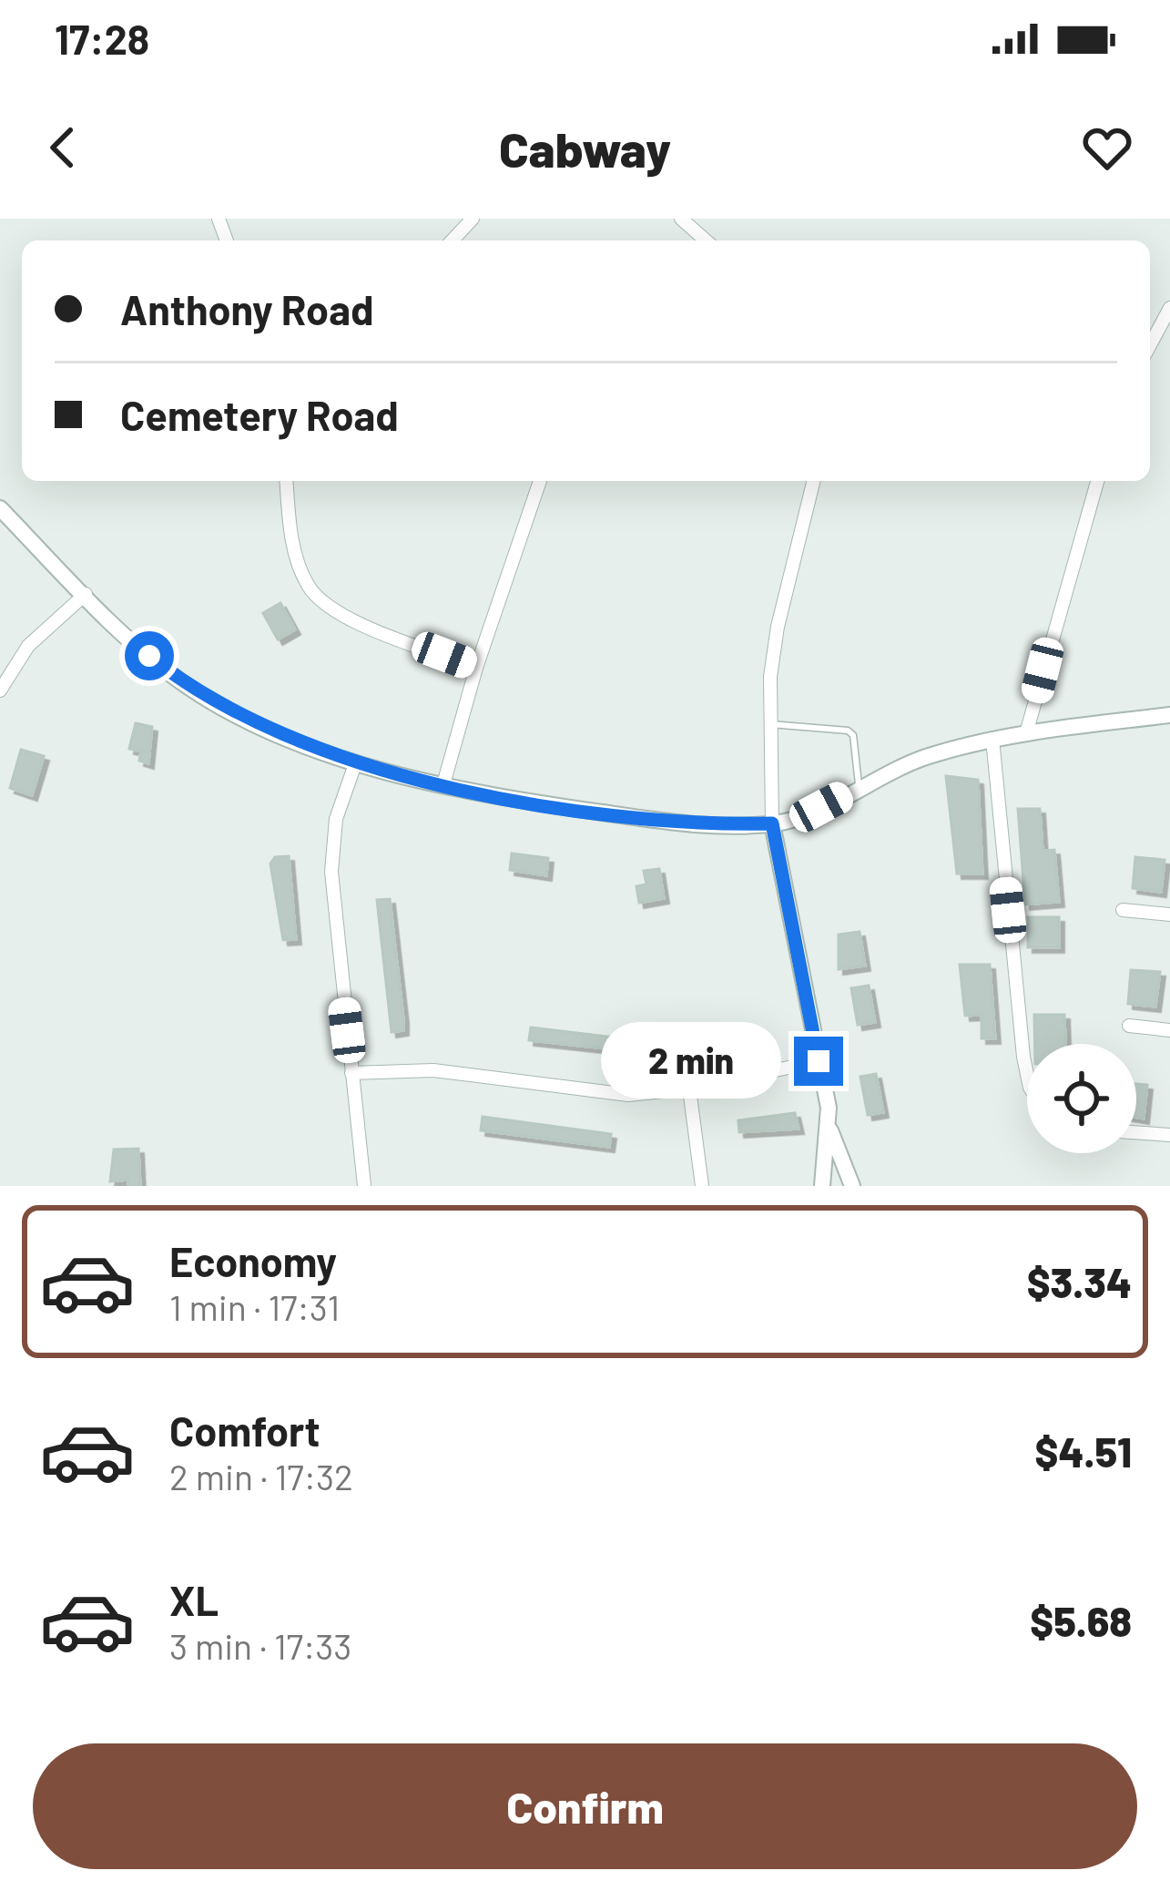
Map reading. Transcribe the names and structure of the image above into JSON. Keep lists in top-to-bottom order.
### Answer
{
  "page": {
    "status": "17:28",
    "header": "Cabway",
    "banner": ["Anthony Road", "Cemetery Road"],
    "bubble": "2 min",
    "list": [
      {
        "name": "Economy",
        "note": "1 min · 17:31",
        "value": "$3.34"
      },
      {
        "name": "Comfort",
        "note": "2 min · 17:32",
        "value": "$4.51"
      },
      {
        "name": "XL",
        "note": "3 min · 17:33",
        "value": "$5.68"
      }
    ],
    "buttons": "Confirm"
  }
}
